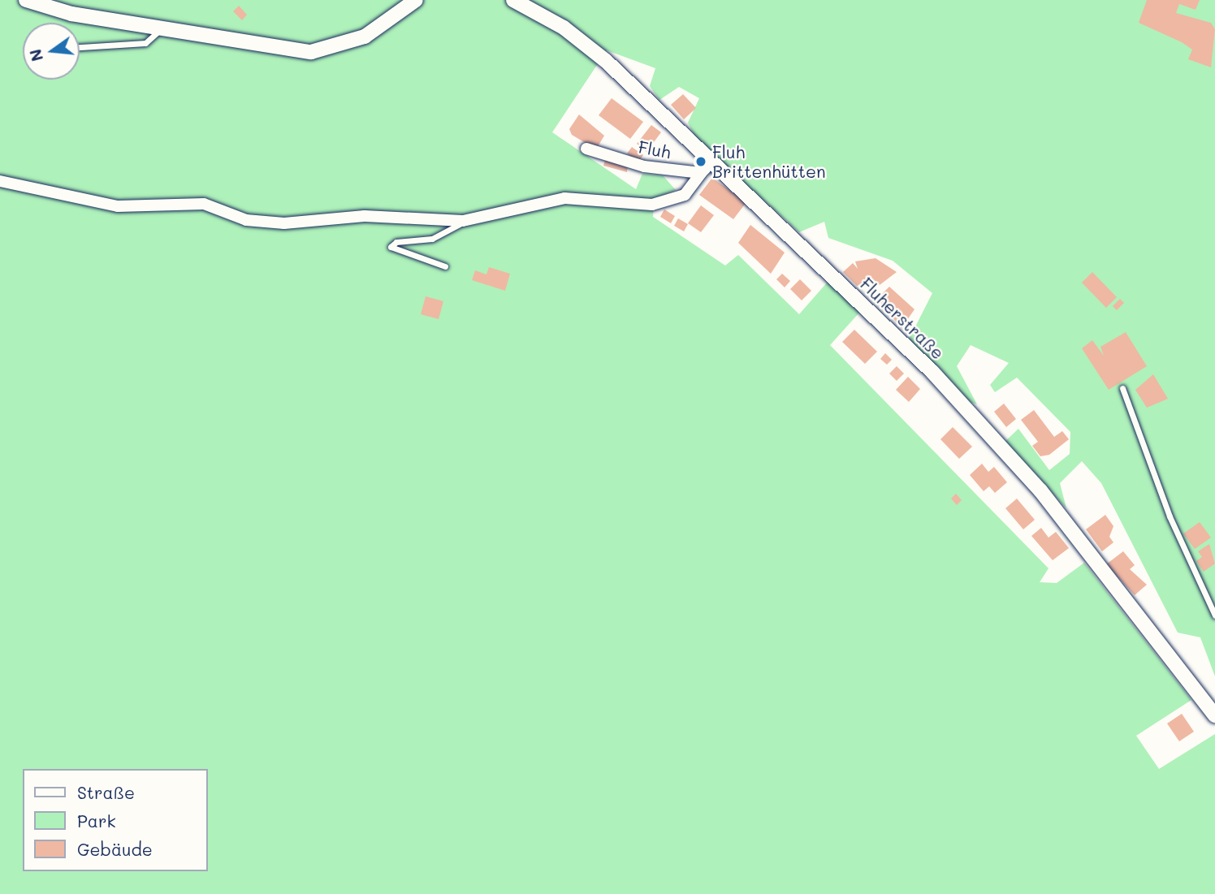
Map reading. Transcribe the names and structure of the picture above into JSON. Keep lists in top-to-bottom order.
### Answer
{
  "streets": {
    "street": ["Fluh", "Fluherstraße"]
  },
  "places": ["Fluh Brittenhütten"],
  "legend": ["Straße", "Park", "Gebäude"],
  "north": "left"
}
